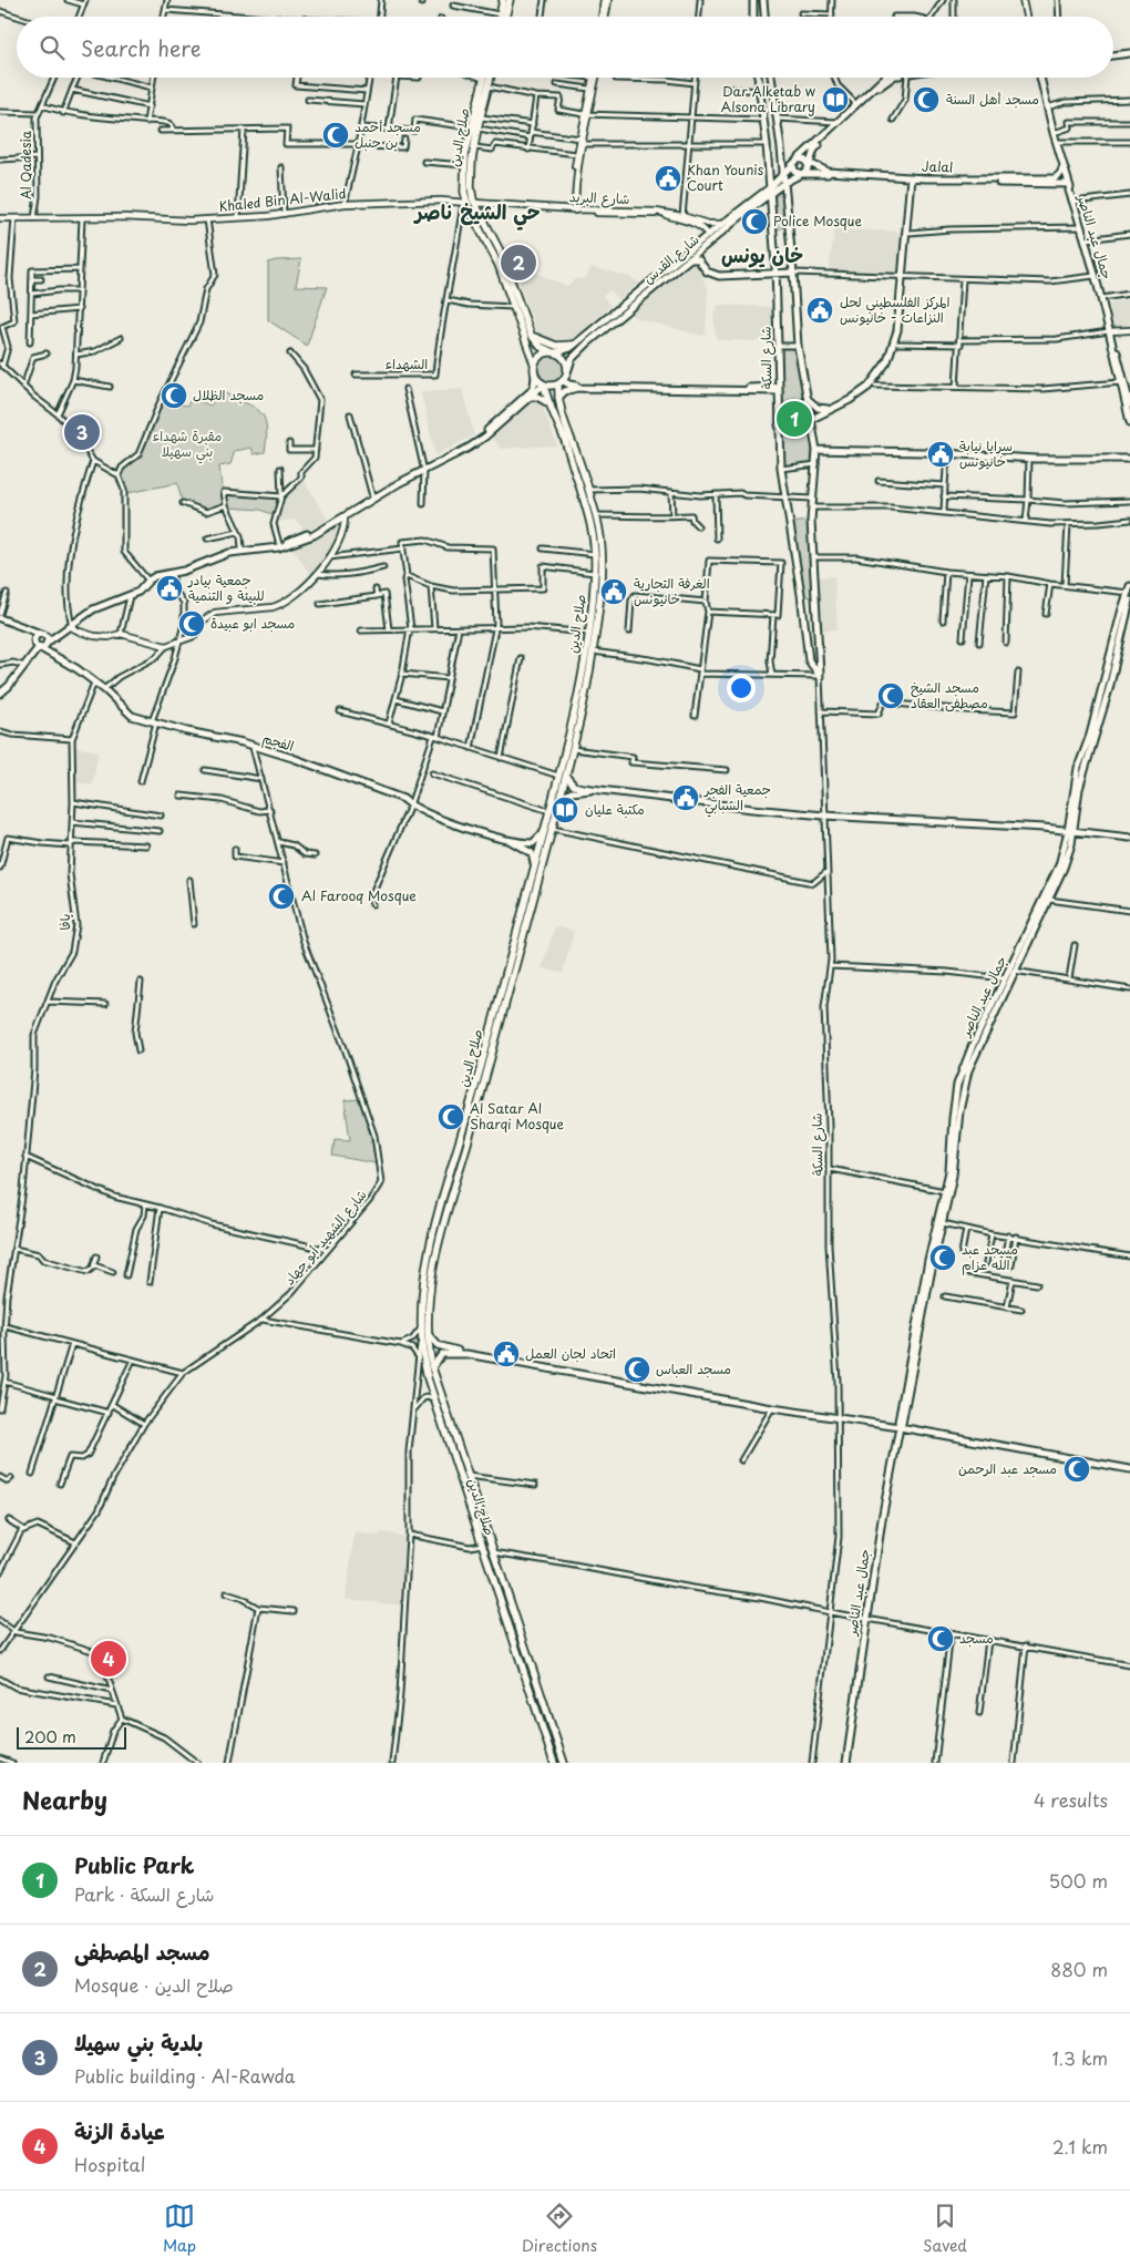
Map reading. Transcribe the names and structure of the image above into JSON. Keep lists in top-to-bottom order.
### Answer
{
  "streets": {
    "highway": ["صلاح الدين"],
    "main road": [
      "Jalal",
      "جمال عبد الناصر",
      "شارع القدس",
      "شارع السكة",
      "الفجم"
    ],
    "street": [
      "Al Qadesia",
      "شارع البريد",
      "Khaled Bin Al-Walid",
      "الشهداء",
      "يافا",
      "شارع الشهيد أبو جهاد"
    ]
  },
  "crossings": [
    ["صلاح الدين", "شارع البريد"],
    ["صلاح الدين", "Khaled Bin Al-Walid"],
    ["صلاح الدين", "شارع القدس"],
    ["صلاح الدين", "الشهداء"],
    ["Al Qadesia", "Khaled Bin Al-Walid"],
    ["Jalal", "جمال عبد الناصر"],
    ["Jalal", "شارع القدس"],
    ["شارع البريد", "شارع القدس"],
    ["Khaled Bin Al-Walid", "الشهداء"],
    ["شارع القدس", "شارع السكة"],
    ["الفجم", "يافا"],
    ["الفجم", "شارع الشهيد أبو جهاد"]
  ],
  "districts": ["حي الشيخ ناصر", "خان يونس"],
  "parks": ["مقبرة شهداء بني سهيلا"],
  "places": {
    "library": ["Dar Alketab w Alsona Library", "مكتبة عليان"],
    "mosque": [
      "مسجد أهل السنة",
      "مسجد أحمد بن حنبل",
      "Police Mosque",
      "مسجد الظلال",
      "مسجد ابو عبيدة",
      "مسجد الشيخ مصطفى العقاد",
      "Al Farooq Mosque",
      "Al Satar Al Sharqi Mosque",
      "مسجد عبد الله عزام",
      "مسجد العباس",
      "مسجد عبد الرحمن",
      "مسجد"
    ],
    "public building": [
      "Khan Younis Court",
      "المركز الفلسطيني لحل النزاعات - خانيونس",
      "سرايا نيابة خانيونس",
      "جمعية بيادر للبيئة و التنمية",
      "الغرفة التجارية خانيونس",
      "جمعية الفجر الشبابي",
      "اتحاد لجان العمل"
    ]
  },
  "scale_bar": "200 m",
  "page": {
    "search": "Search here",
    "pins": [
      "2",
      "1",
      "3",
      "4"
    ],
    "scale": "200 m",
    "heading": ["Nearby", "4 results"],
    "list": [
      {
        "mark": "1",
        "name": "Public Park",
        "note": "Park · شارع السكة",
        "value": "500 m"
      },
      {
        "mark": "2",
        "name": "مسجد المصطفى",
        "note": "Mosque · صلاح الدين",
        "value": "880 m"
      },
      {
        "mark": "3",
        "name": "بلدية بني سهيلا",
        "note": "Public building · Al-Rawda",
        "value": "1.3 km"
      },
      {
        "mark": "4",
        "name": "عيادة الزنة",
        "note": "Hospital",
        "value": "2.1 km"
      }
    ],
    "nav": ["Map", "Directions", "Saved"]
  }
}
